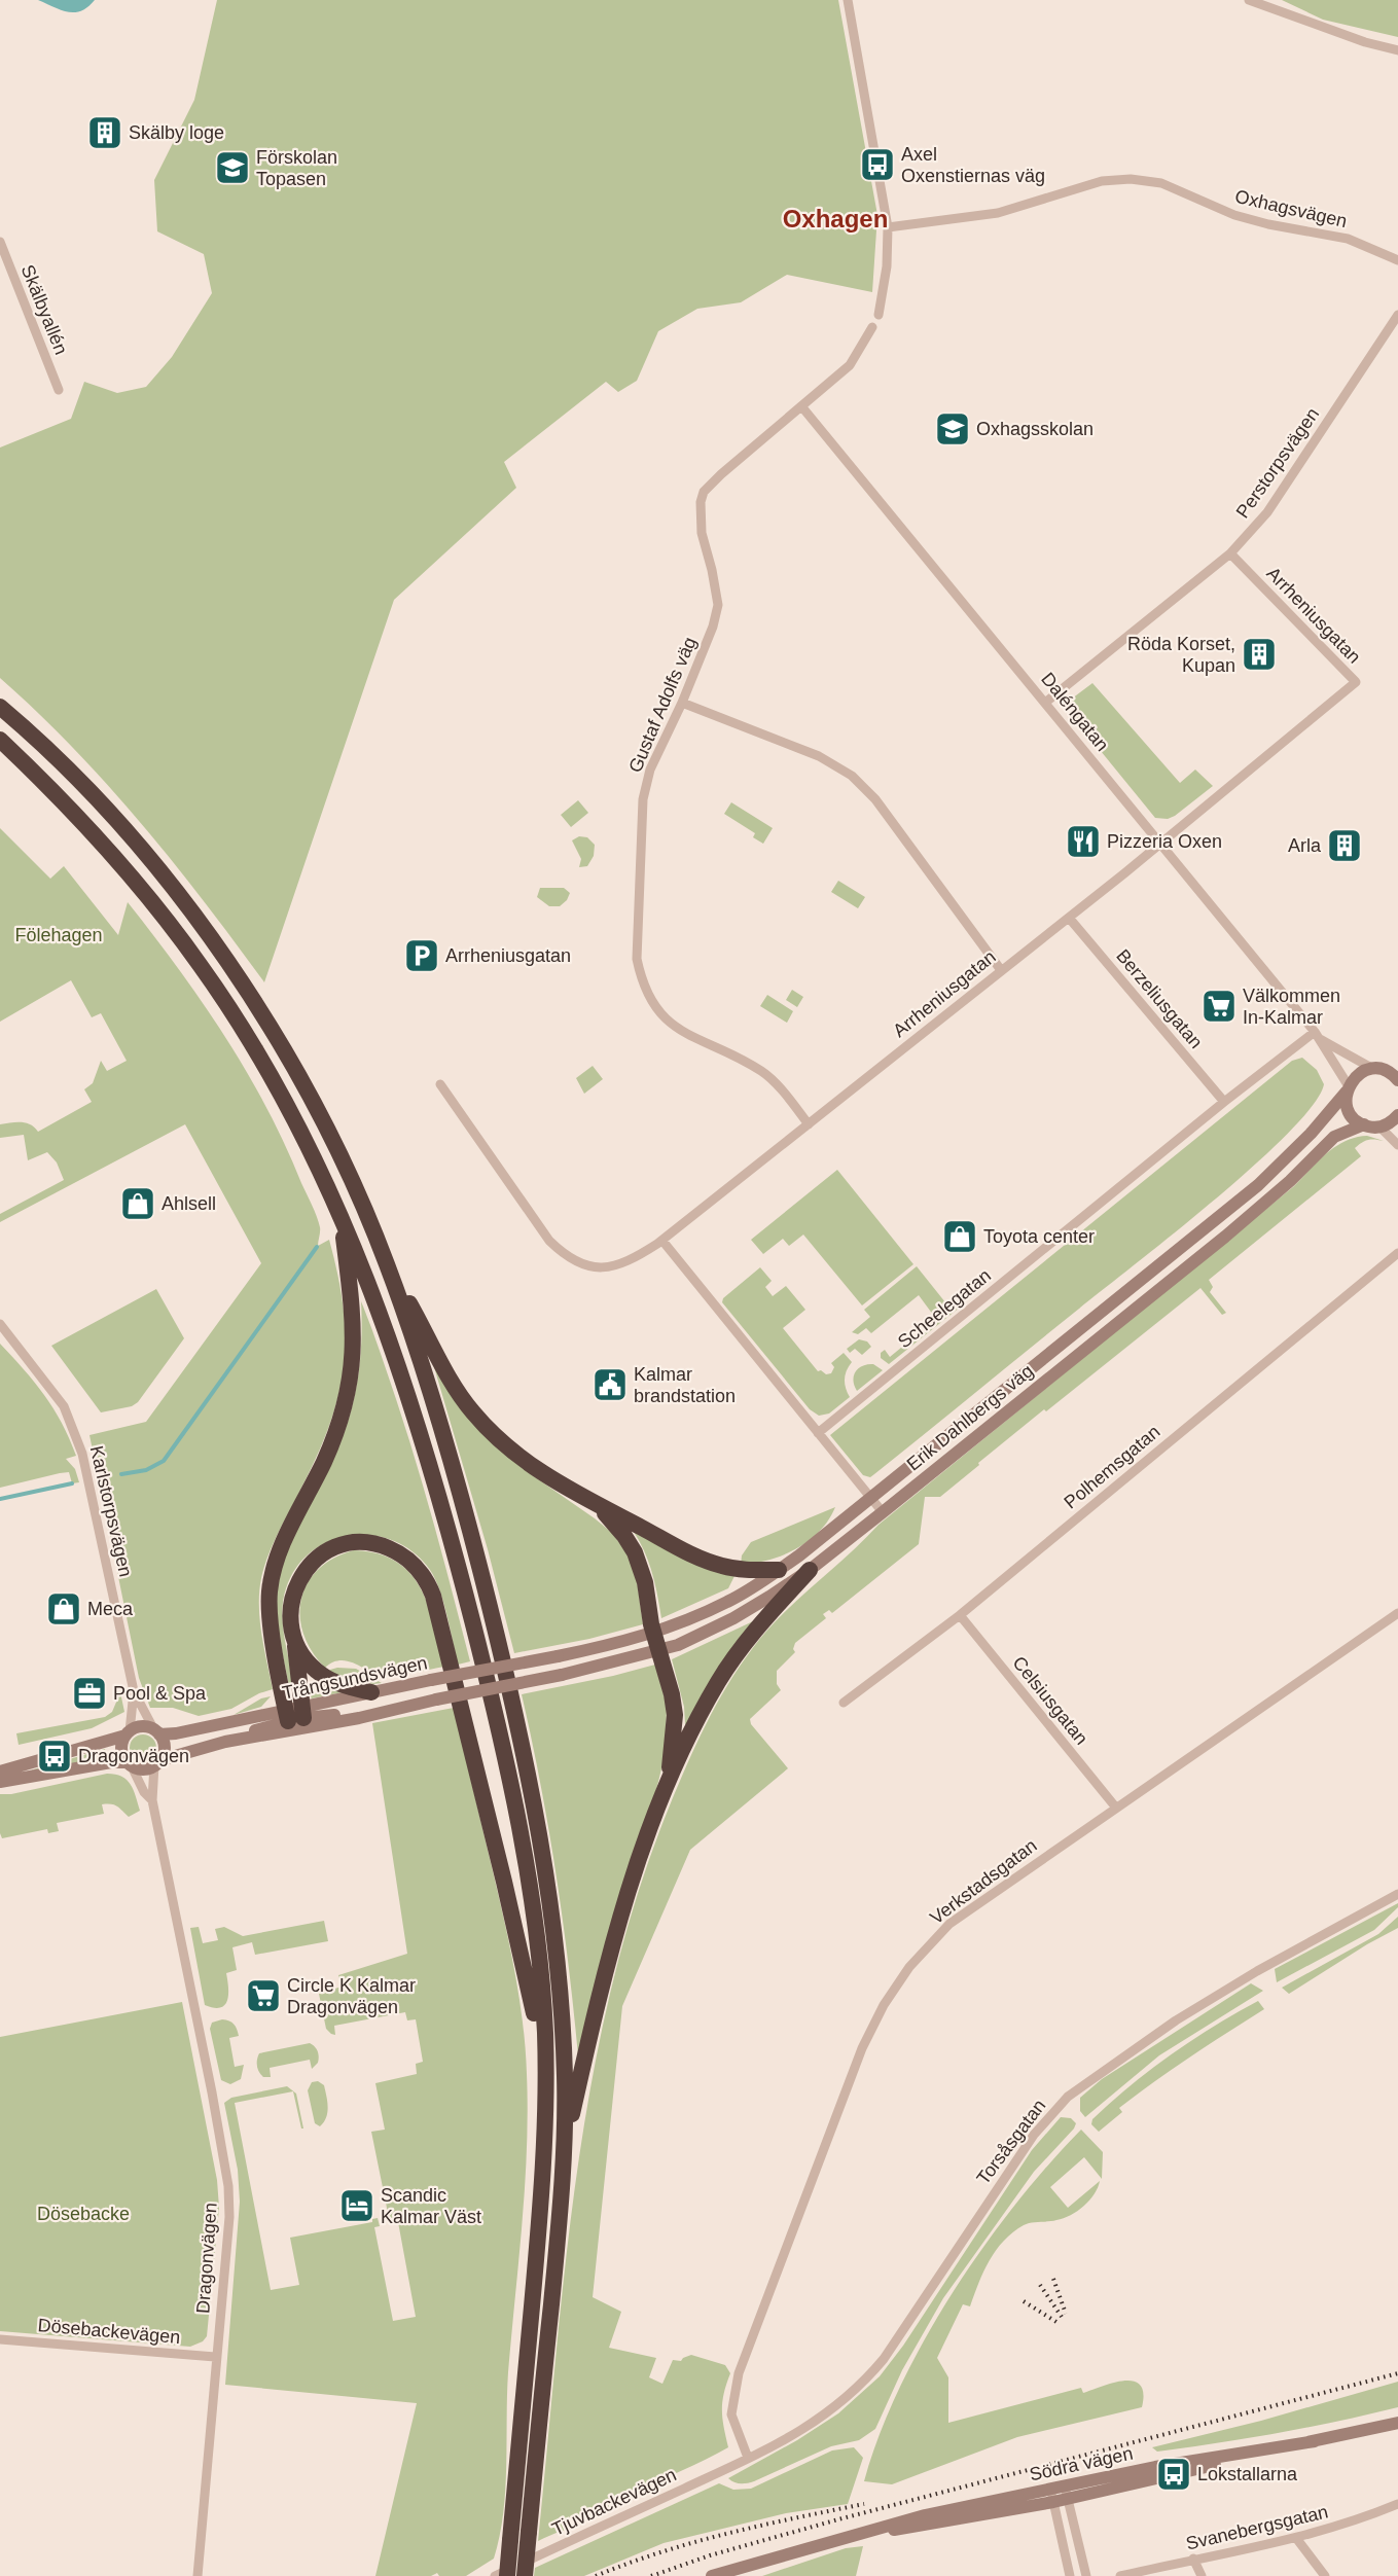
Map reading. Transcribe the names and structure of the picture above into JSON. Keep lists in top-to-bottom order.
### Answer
{
  "streets": {
    "main road": ["Erik Dahlbergs väg", "Trångsundsvägen", "Södra vägen"],
    "street": [
      "Oxhagsvägen",
      "Skälbyallén",
      "Perstorpsvägen",
      "Arrheniusgatan",
      "Gustaf Adolfs väg",
      "Daléngatan",
      "Berzeliusgatan",
      "Scheelegatan",
      "Polhemsgatan",
      "Karlstorpsvägen",
      "Celsiusgatan",
      "Verkstadsgatan",
      "Torsåsgatan",
      "Dragonvägen",
      "Dösebackevägen",
      "Tjuvbackevägen",
      "Svanebergsgatan"
    ]
  },
  "crossings": [
    ["Perstorpsvägen", "Arrheniusgatan"],
    ["Perstorpsvägen", "Daléngatan"],
    ["Arrheniusgatan", "Gustaf Adolfs väg"],
    ["Arrheniusgatan", "Daléngatan"],
    ["Arrheniusgatan", "Berzeliusgatan"],
    ["Gustaf Adolfs väg", "Daléngatan"],
    ["Daléngatan", "Scheelegatan"],
    ["Daléngatan", "Erik Dahlbergs väg"],
    ["Berzeliusgatan", "Scheelegatan"],
    ["Erik Dahlbergs väg", "Trångsundsvägen"],
    ["Polhemsgatan", "Celsiusgatan"],
    ["Karlstorpsvägen", "Trångsundsvägen"],
    ["Karlstorpsvägen", "Dragonvägen"],
    ["Trångsundsvägen", "Dragonvägen"],
    ["Celsiusgatan", "Verkstadsgatan"],
    ["Verkstadsgatan", "Torsåsgatan"],
    ["Verkstadsgatan", "Tjuvbackevägen"],
    ["Torsåsgatan", "Tjuvbackevägen"],
    ["Dragonvägen", "Dösebackevägen"]
  ],
  "districts": ["Oxhagen"],
  "parks": ["Fölehagen", "Dösebacke"],
  "places": {
    "building": ["Skälby loge", "Röda Korset, Kupan", "Arla"],
    "bus stop": ["Axel Oxenstiernas väg", "Dragonvägen", "Lokstallarna"],
    "school or university": ["Förskolan Topasen", "Oxhagsskolan"],
    "restaurant": ["Pizzeria Oxen"],
    "parking": ["Arrheniusgatan"],
    "supermarket": ["Välkommen In-Kalmar", "Circle K Kalmar Dragonvägen"],
    "shop": ["Ahlsell", "Toyota center", "Meca"],
    "public building": ["Kalmar brandstation"],
    "office": ["Pool & Spa"],
    "hotel": ["Scandic Kalmar Väst"]
  }
}
